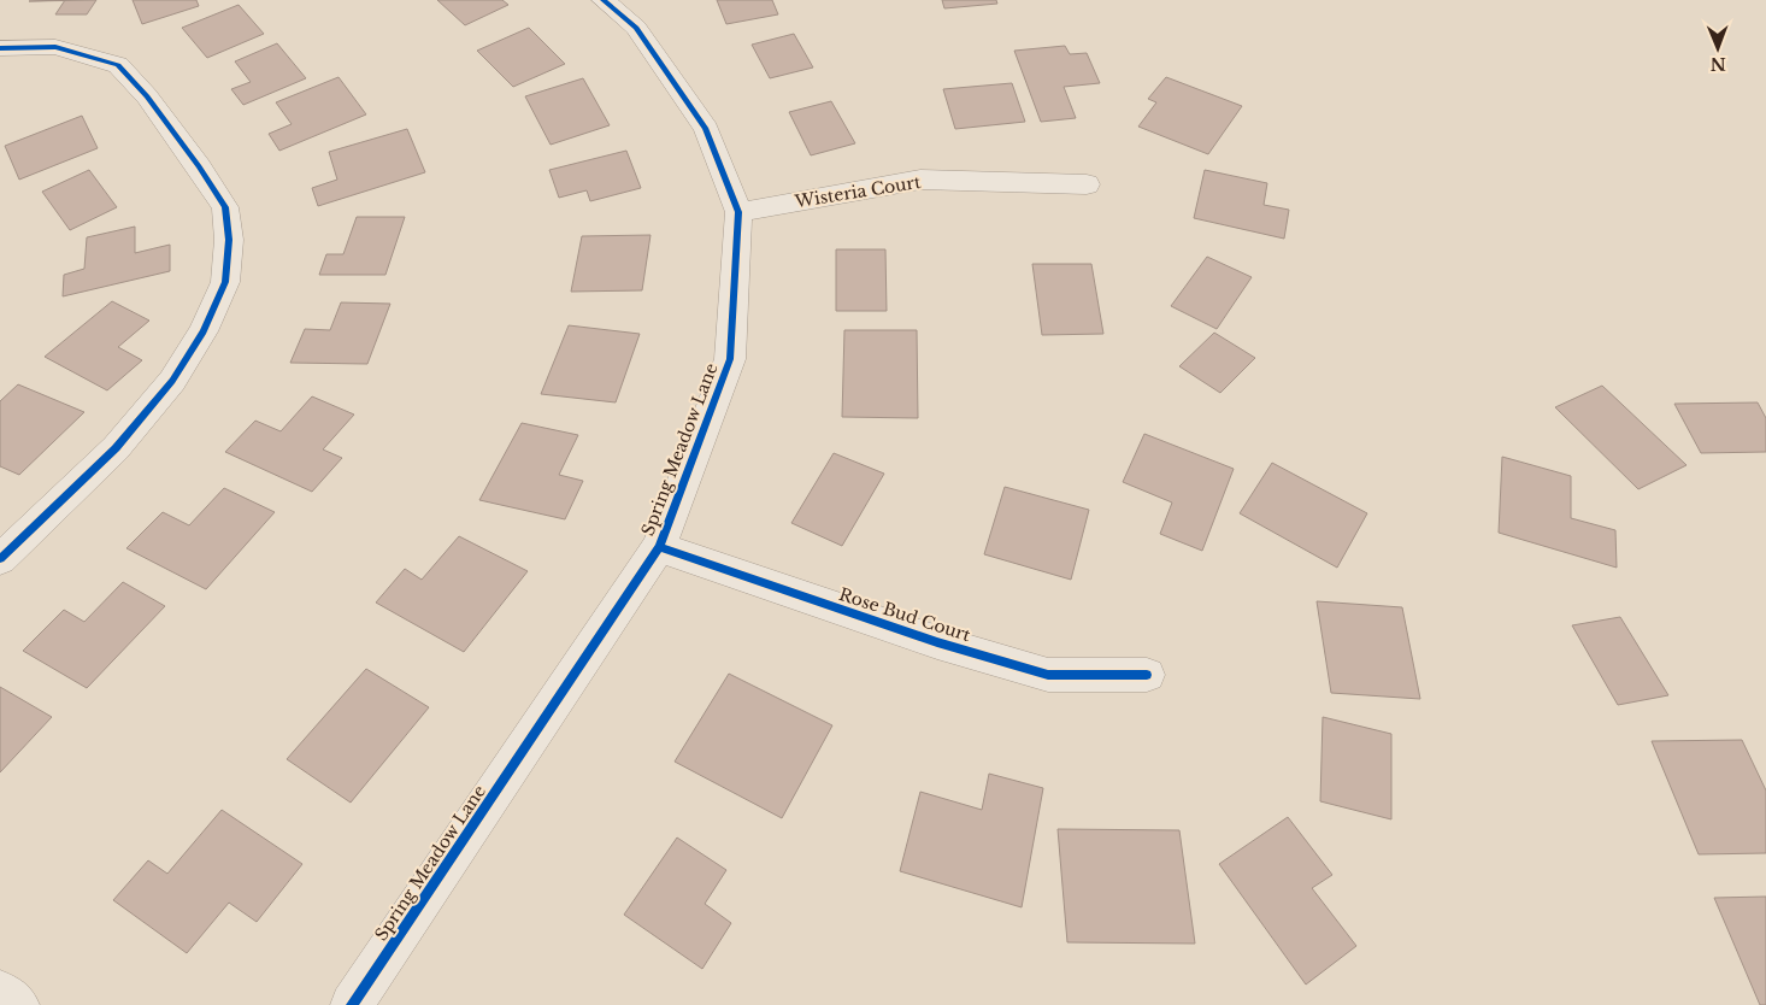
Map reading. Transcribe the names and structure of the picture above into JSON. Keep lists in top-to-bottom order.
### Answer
{
  "streets": {
    "street": ["Wisteria Court", "Spring Meadow Lane", "Rose Bud Court"]
  },
  "crossings": [
    ["Wisteria Court", "Spring Meadow Lane"],
    ["Spring Meadow Lane", "Rose Bud Court"]
  ],
  "north": "bottom"
}
